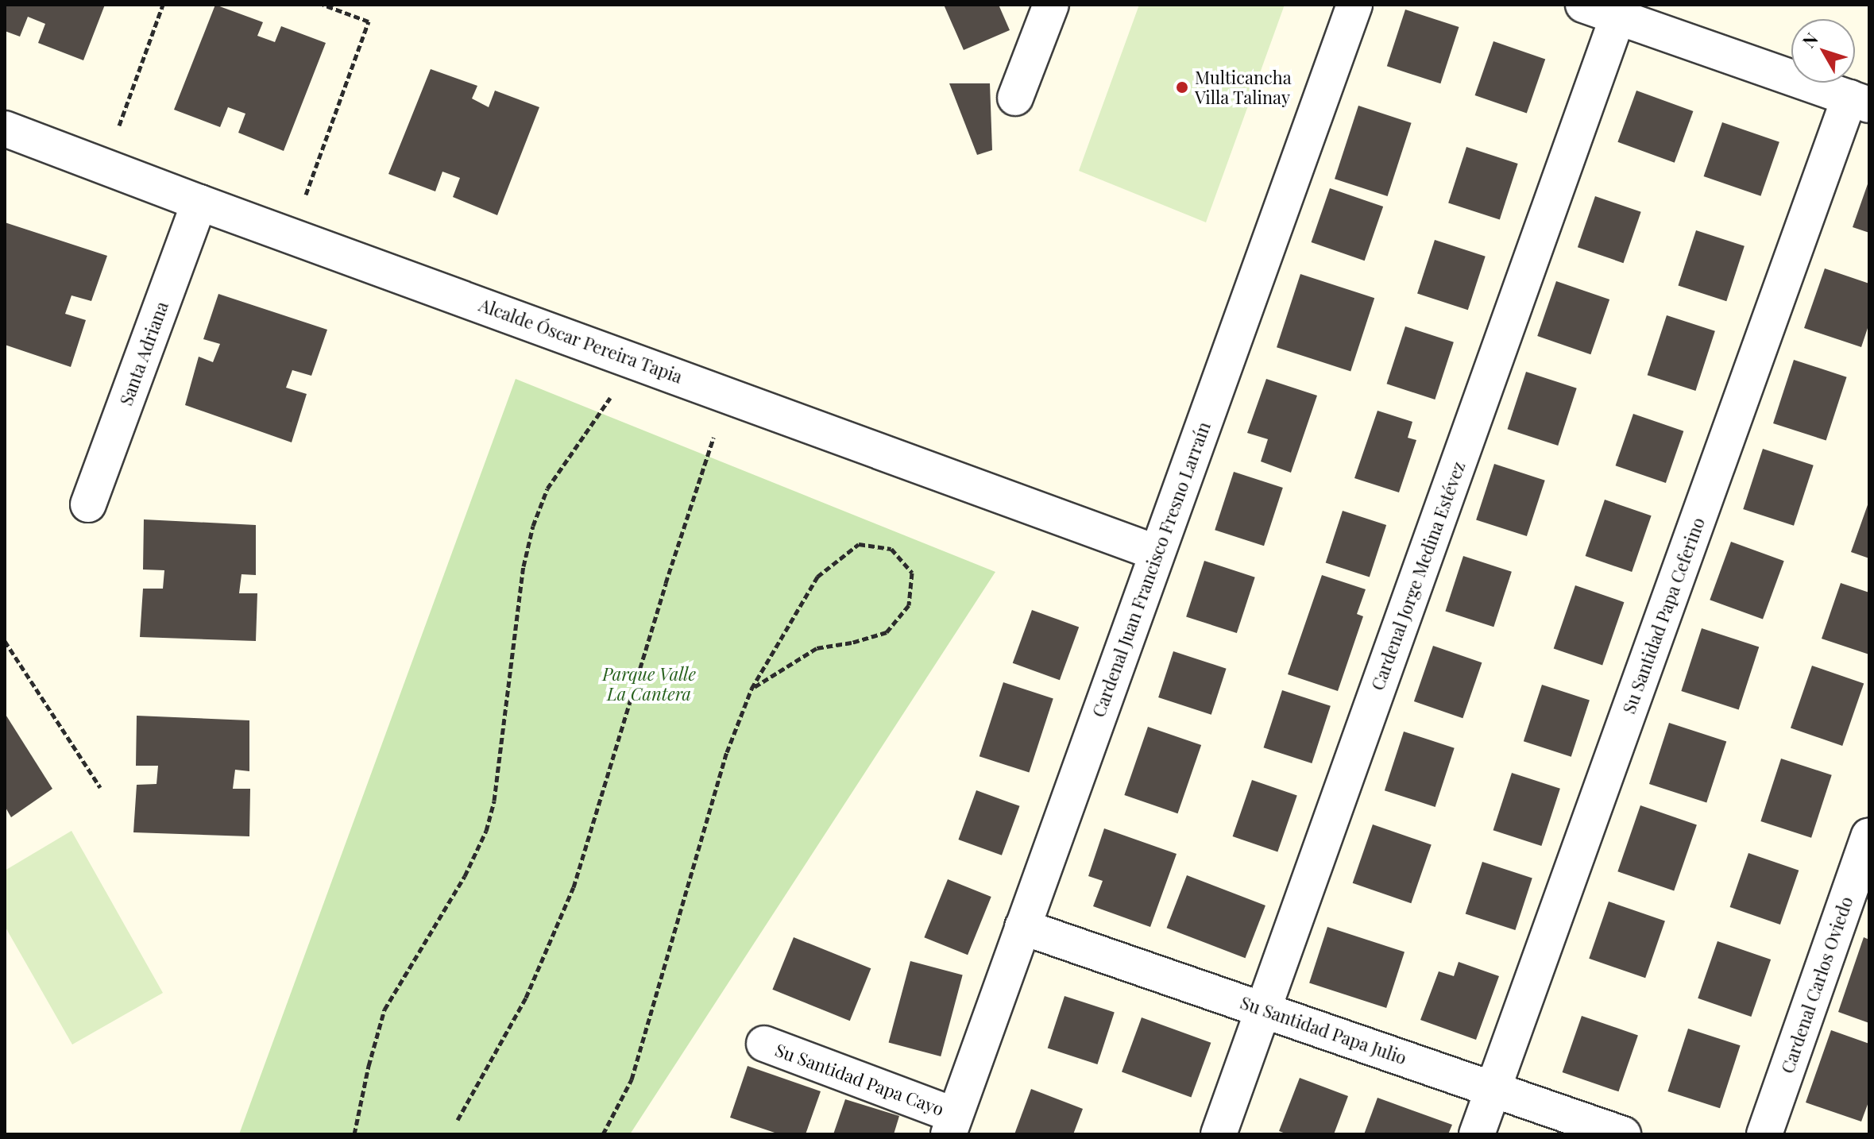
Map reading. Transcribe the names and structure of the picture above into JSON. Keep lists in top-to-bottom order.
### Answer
{
  "streets": {
    "street": [
      "Alcalde Óscar Pereira Tapia",
      "Santa Adriana",
      "Cardenal Juan Francisco Fresno Larraín",
      "Cardenal Jorge Medina Estévez",
      "Su Santidad Papa Ceferino",
      "Cardenal Carlos Oviedo",
      "Su Santidad Papa Julio",
      "Su Santidad Papa Cayo"
    ]
  },
  "crossings": [
    ["Alcalde Óscar Pereira Tapia", "Santa Adriana"],
    ["Alcalde Óscar Pereira Tapia", "Cardenal Juan Francisco Fresno Larraín"],
    ["Cardenal Juan Francisco Fresno Larraín", "Su Santidad Papa Julio"],
    ["Cardenal Juan Francisco Fresno Larraín", "Su Santidad Papa Cayo"],
    ["Cardenal Jorge Medina Estévez", "Su Santidad Papa Julio"],
    ["Su Santidad Papa Ceferino", "Su Santidad Papa Julio"]
  ],
  "parks": ["Parque Valle La Cantera"],
  "places": ["Multicancha Villa Talinay"],
  "north": "top left"
}
